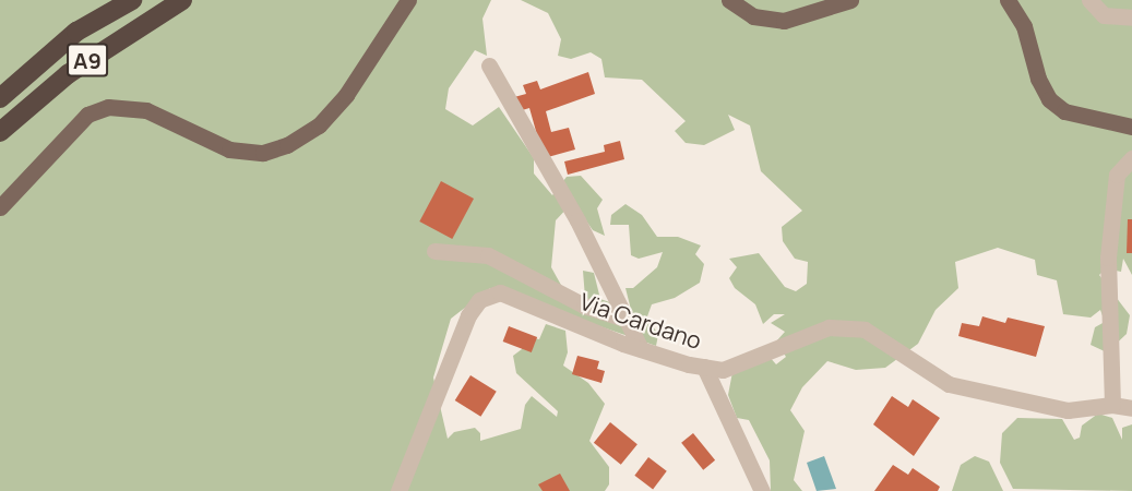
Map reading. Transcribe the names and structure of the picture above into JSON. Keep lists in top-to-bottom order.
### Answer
{
  "streets": {
    "highway": ["A9"],
    "street": ["Via Cardano"]
  }
}
